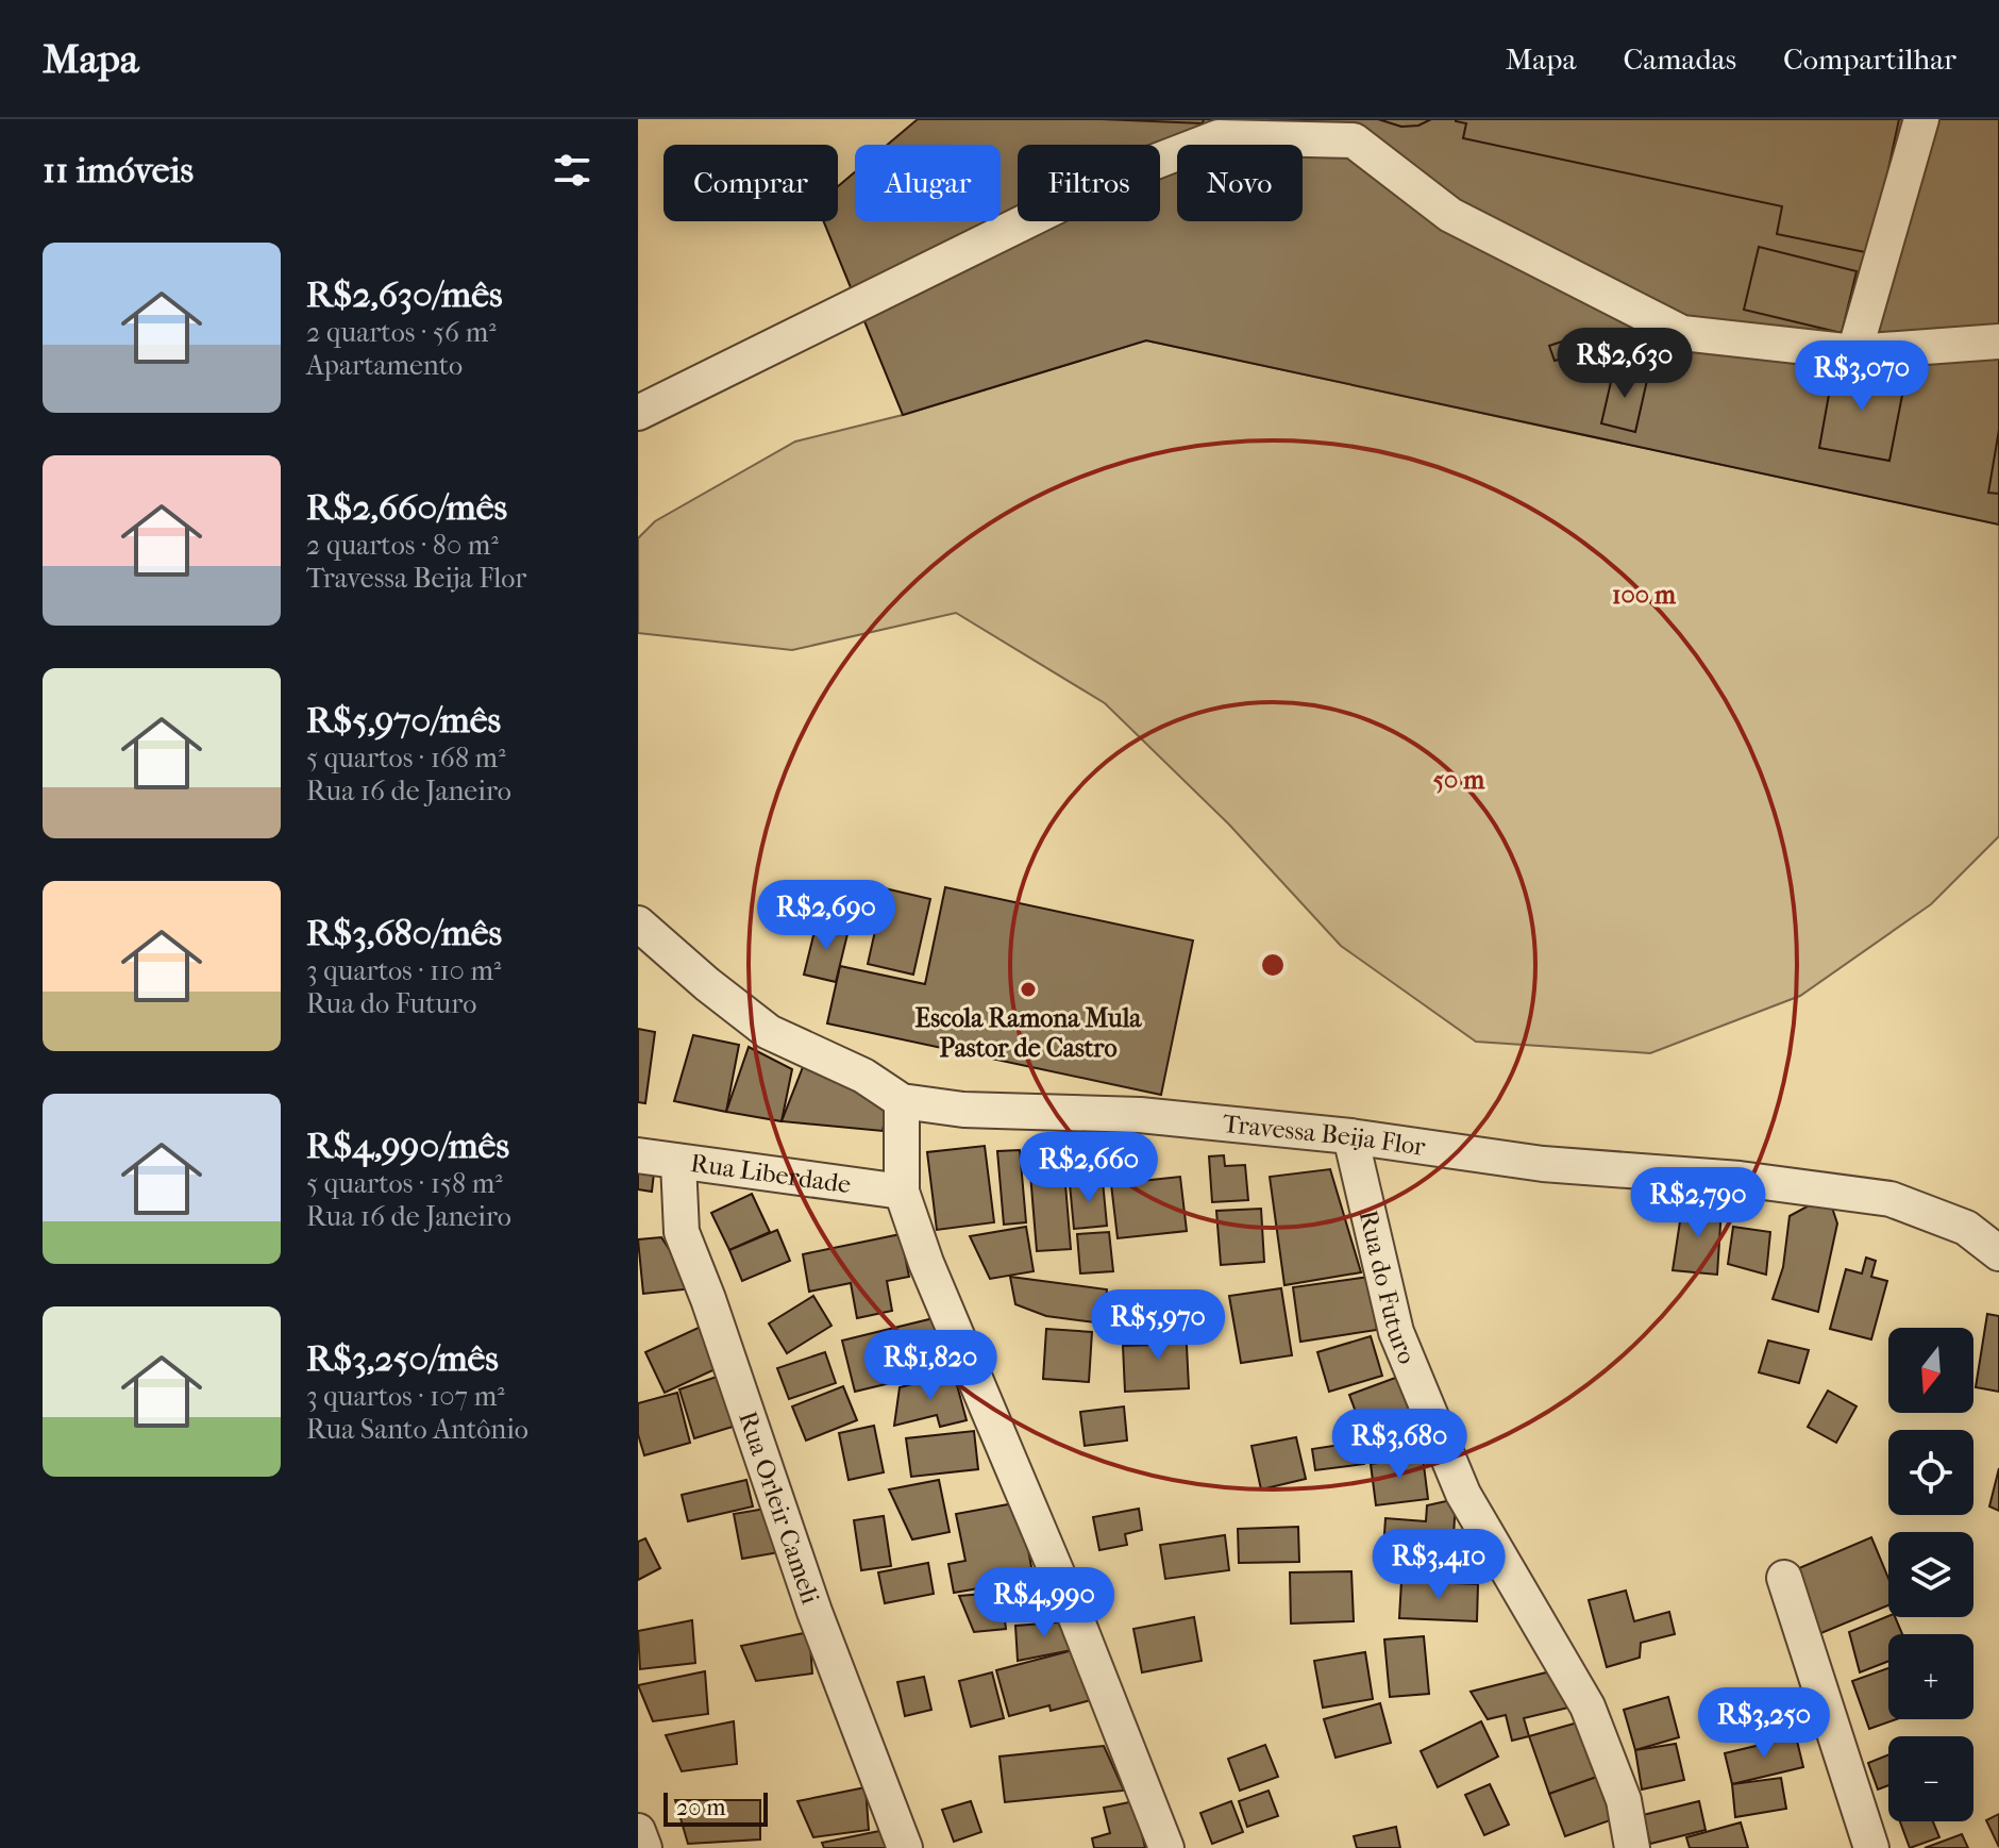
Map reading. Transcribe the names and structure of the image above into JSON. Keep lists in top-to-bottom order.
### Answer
{
  "streets": {
    "street": [
      "Travessa Beija Flor",
      "Rua Liberdade",
      "Rua do Futuro",
      "Rua Orleir Cameli"
    ]
  },
  "crossings": [
    ["Travessa Beija Flor", "Rua do Futuro"],
    ["Rua Liberdade", "Rua Orleir Cameli"]
  ],
  "places": ["Escola Ramona Mula Pastor de Castro"],
  "scale_bar": "20 m",
  "north": "bottom",
  "page": {
    "header": "Mapa",
    "nav": ["Mapa", "Camadas", "Compartilhar"],
    "heading": "11 imóveis",
    "chip": [
      "Comprar",
      "Alugar",
      "Filtros",
      "Novo"
    ],
    "list": [
      {
        "name": "R$2,630/mês",
        "note": "2 quartos · 56 m² · Apartamento"
      },
      {
        "name": "R$2,660/mês",
        "note": "2 quartos · 80 m² · Travessa Beija Flor"
      },
      {
        "name": "R$5,970/mês",
        "note": "5 quartos · 168 m² · Rua 16 de Janeiro"
      },
      {
        "name": "R$3,680/mês",
        "note": "3 quartos · 110 m² · Rua do Futuro"
      },
      {
        "name": "R$4,990/mês",
        "note": "5 quartos · 158 m² · Rua 16 de Janeiro"
      },
      {
        "name": "R$3,250/mês",
        "note": "3 quartos · 107 m² · Rua Santo Antônio"
      }
    ],
    "price": [
      "R$2,630",
      "R$3,070",
      "R$2,690",
      "R$2,660",
      "R$2,790",
      "R$5,970",
      "R$1,820",
      "R$3,680",
      "R$3,410",
      "R$4,990",
      "R$3,250"
    ],
    "map_buttons": ["+", "−"],
    "scale": "20 m"
  },
  "rings": ["100 m", "50 m"]
}
